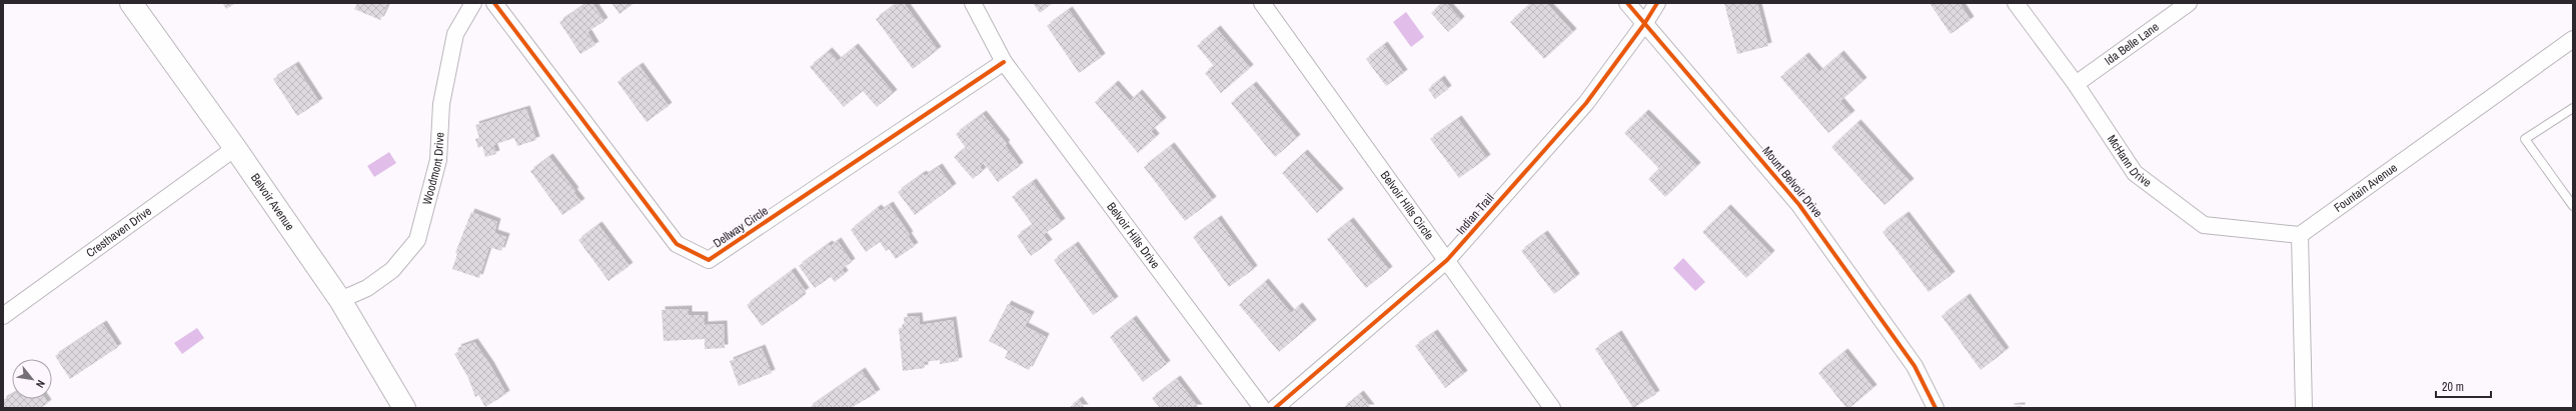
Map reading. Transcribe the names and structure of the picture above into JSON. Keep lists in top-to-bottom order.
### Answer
{
  "streets": {
    "street": [
      "Ida Belle Lane",
      "McHann Drive",
      "Woodmont Drive",
      "Mount Belvoir Drive",
      "Fountain Avenue",
      "Belvoir Avenue",
      "Belvoir Hills Circle",
      "Indian Trail",
      "Dellway Circle",
      "Cresthaven Drive",
      "Belvoir Hills Drive"
    ]
  },
  "crossings": [
    ["Ida Belle Lane", "McHann Drive"],
    ["McHann Drive", "Fountain Avenue"],
    ["Woodmont Drive", "Belvoir Avenue"],
    ["Mount Belvoir Drive", "Indian Trail"],
    ["Belvoir Avenue", "Cresthaven Drive"],
    ["Belvoir Hills Circle", "Indian Trail"],
    ["Dellway Circle", "Belvoir Hills Drive"]
  ],
  "scale_bar": "20 m",
  "north": "bottom right"
}
